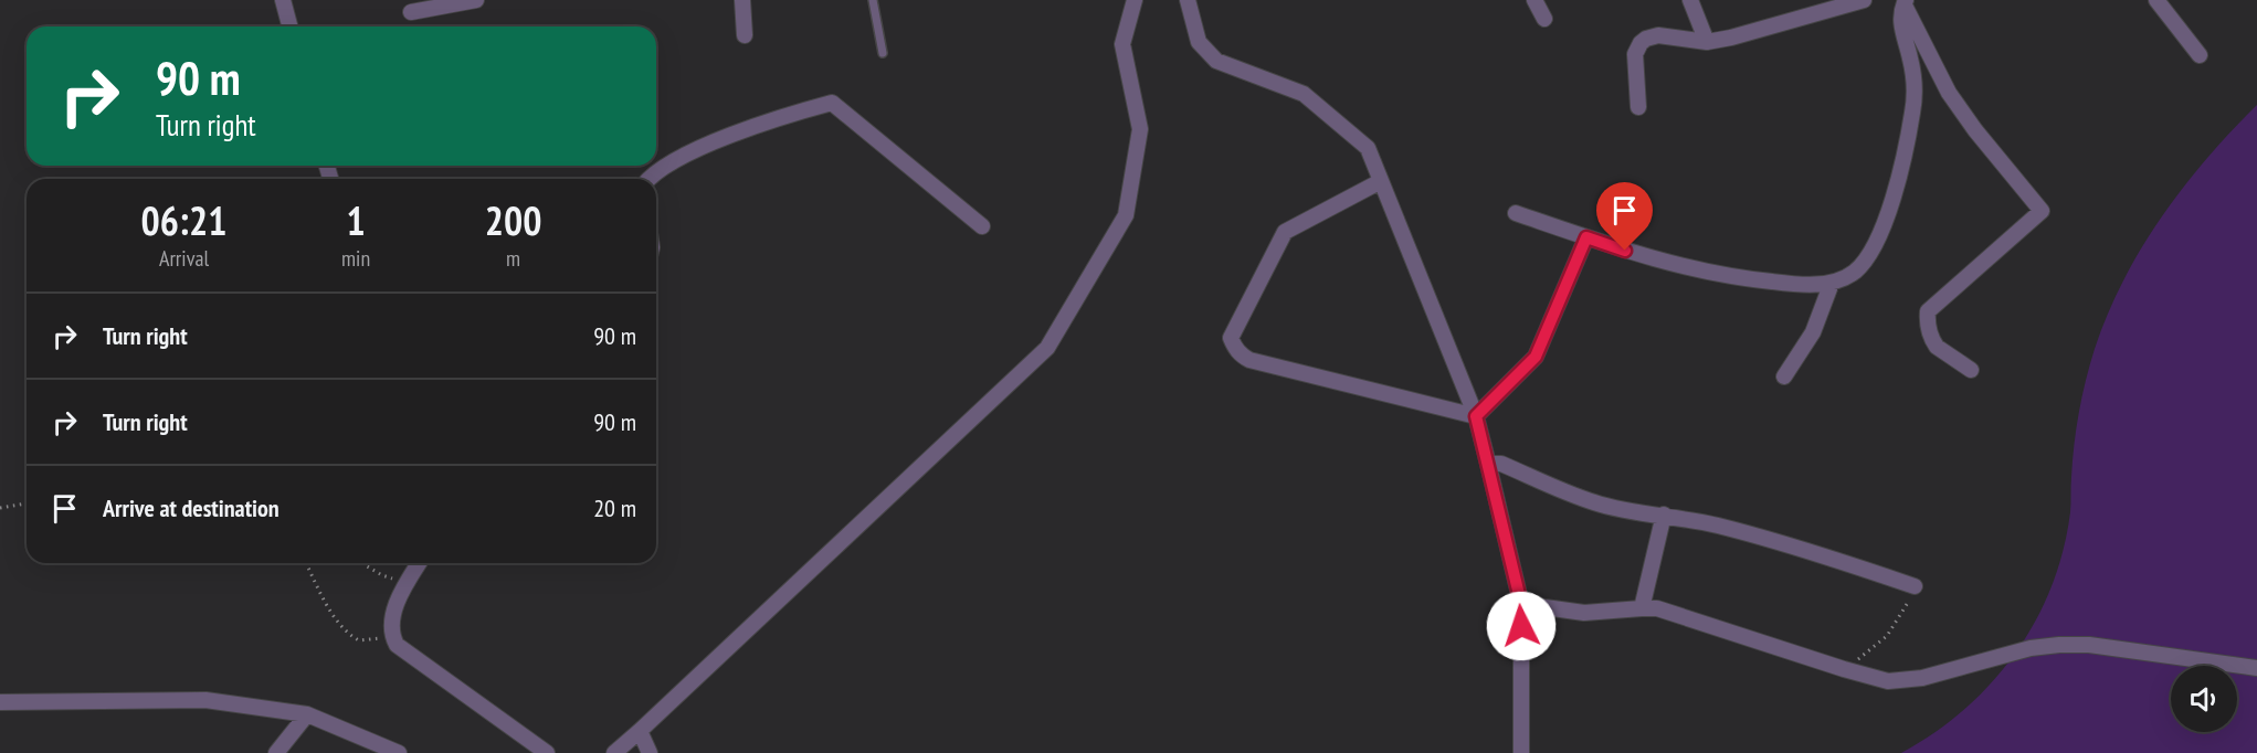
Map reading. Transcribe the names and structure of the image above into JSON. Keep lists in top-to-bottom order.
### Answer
{
  "page": {
    "turn": ["90 m", "Turn right"],
    "eta": [
      "06:21",
      "Arrival",
      "1",
      "min",
      "200",
      "m"
    ],
    "list": [
      {
        "name": "Turn right",
        "value": "90 m"
      },
      {
        "name": "Turn right",
        "value": "90 m"
      },
      {
        "name": "Arrive at destination",
        "value": "20 m"
      }
    ]
  }
}
